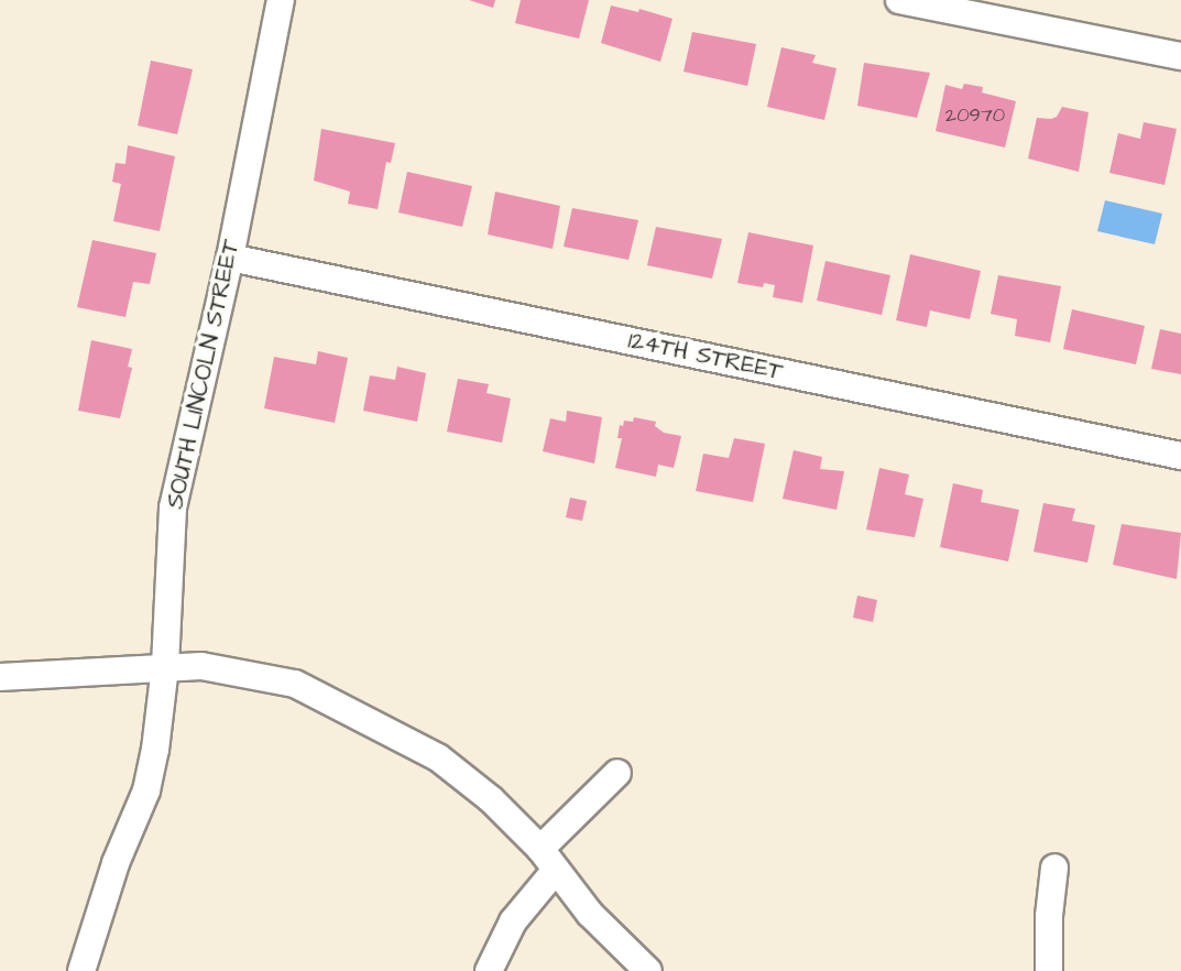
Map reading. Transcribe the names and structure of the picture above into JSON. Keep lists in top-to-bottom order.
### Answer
{
  "streets": {
    "street": ["124TH STREET", "SOUTH LINCOLN STREET"]
  },
  "crossings": [
    ["124TH STREET", "SOUTH LINCOLN STREET"]
  ],
  "house_numbers": ["20970"]
}
